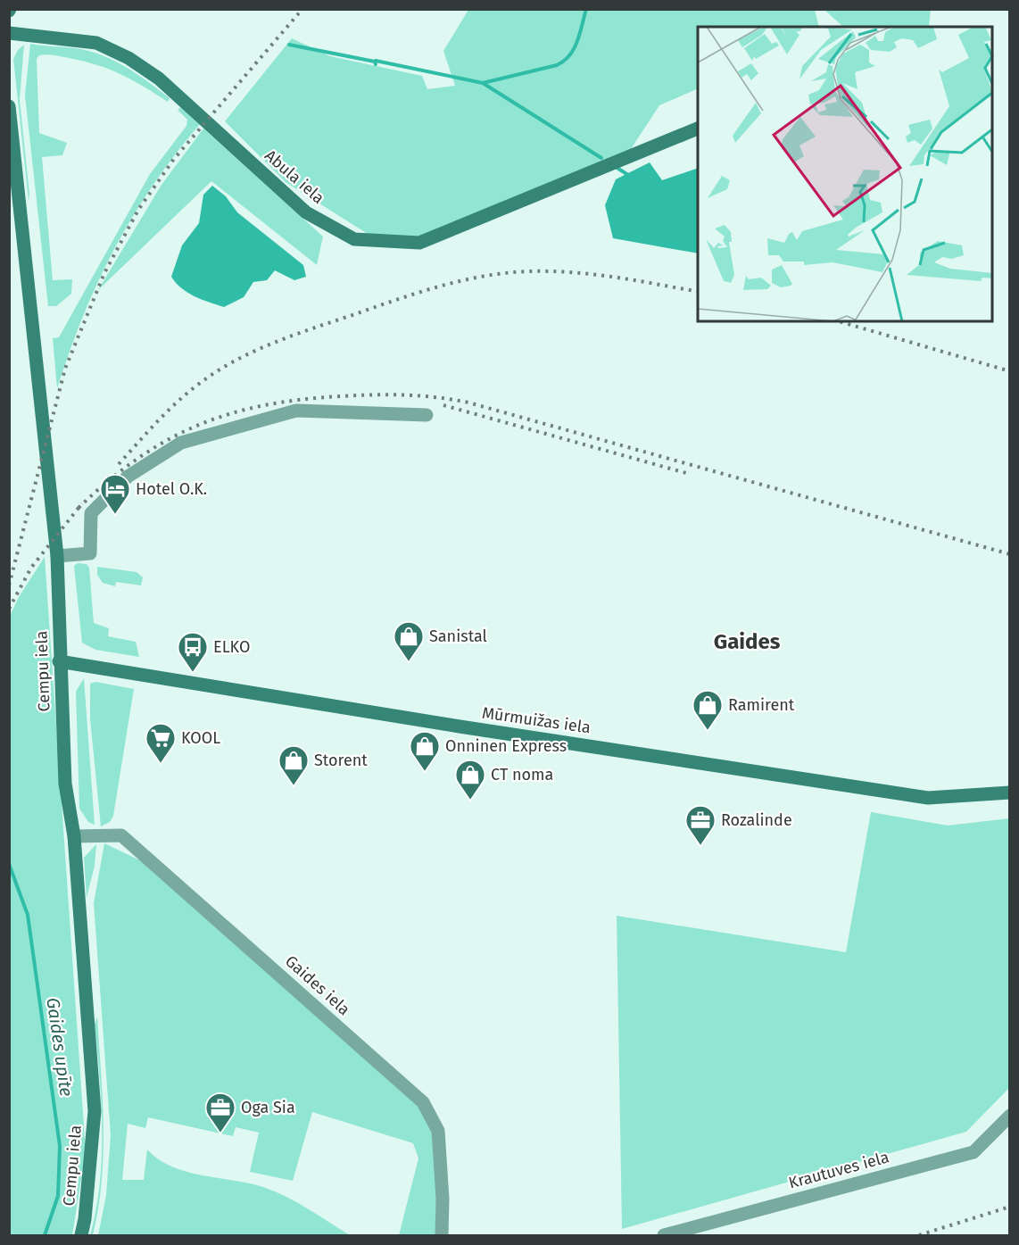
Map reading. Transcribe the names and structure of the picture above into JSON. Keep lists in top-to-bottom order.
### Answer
{
  "streets": {
    "street": [
      "Abula iela",
      "Cempu iela",
      "Mūrmuižas iela",
      "Gaides iela",
      "Krautuves iela"
    ]
  },
  "crossings": [
    ["Cempu iela", "Mūrmuižas iela"],
    ["Cempu iela", "Gaides iela"]
  ],
  "districts": ["Gaides"],
  "water": ["Gaides upīte"],
  "places": {
    "hotel": ["Hotel O.K."],
    "shop": [
      "Sanistal",
      "Ramirent",
      "Onninen Express",
      "Storent",
      "CT noma"
    ],
    "bus stop": ["ELKO"],
    "supermarket": ["KOOL"],
    "office": ["Rozalinde", "Oga Sia"]
  }
}
